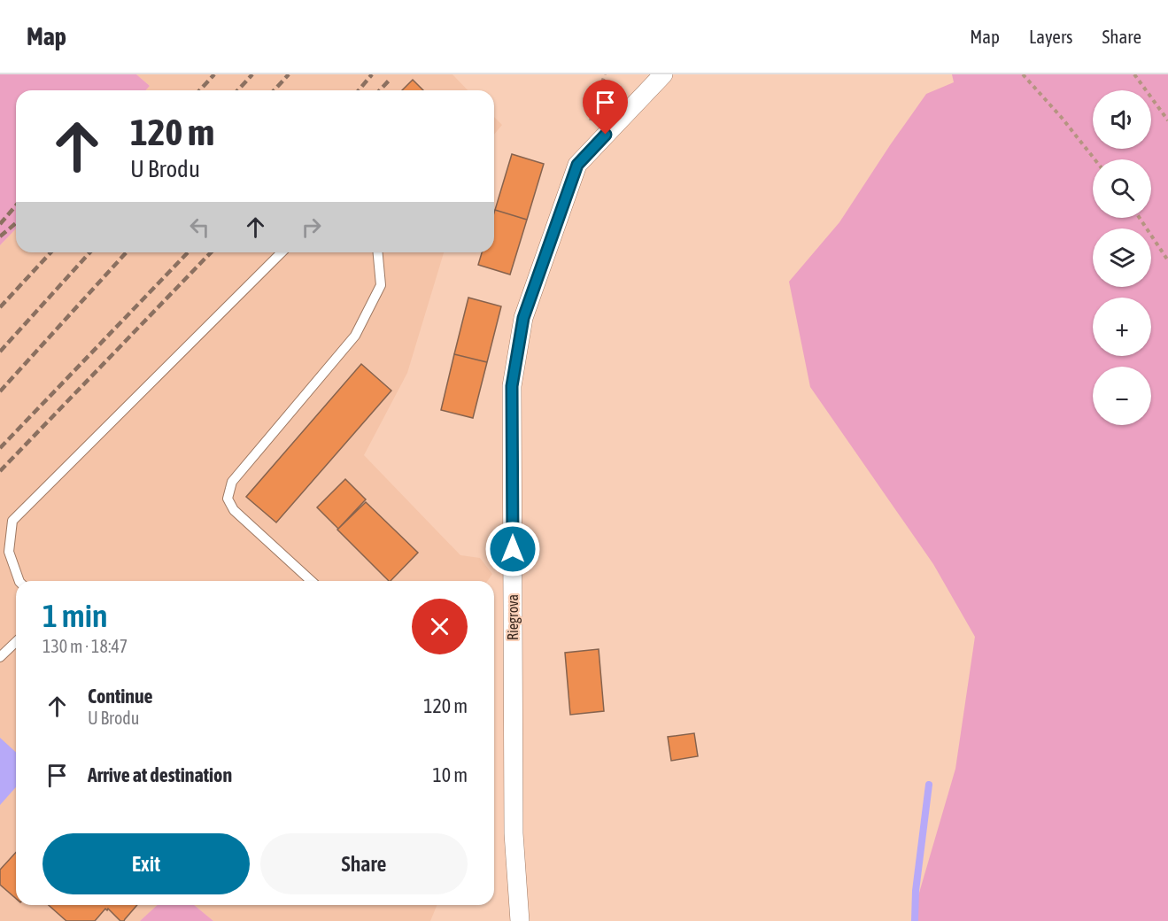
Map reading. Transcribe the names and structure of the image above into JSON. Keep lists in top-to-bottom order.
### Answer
{
  "streets": {
    "street": ["Riegrova"]
  },
  "page": {
    "header": "Map",
    "nav": ["Map", "Layers", "Share"],
    "map_buttons": ["+", "−"],
    "turn": ["120 m", "U Brodu"],
    "heading": ["1 min", "130 m · 18:47"],
    "list": [
      {
        "name": "Continue",
        "note": "U Brodu",
        "value": "120 m"
      },
      {
        "name": "Arrive at destination",
        "value": "10 m"
      }
    ],
    "buttons": ["Exit", "Share"]
  }
}
